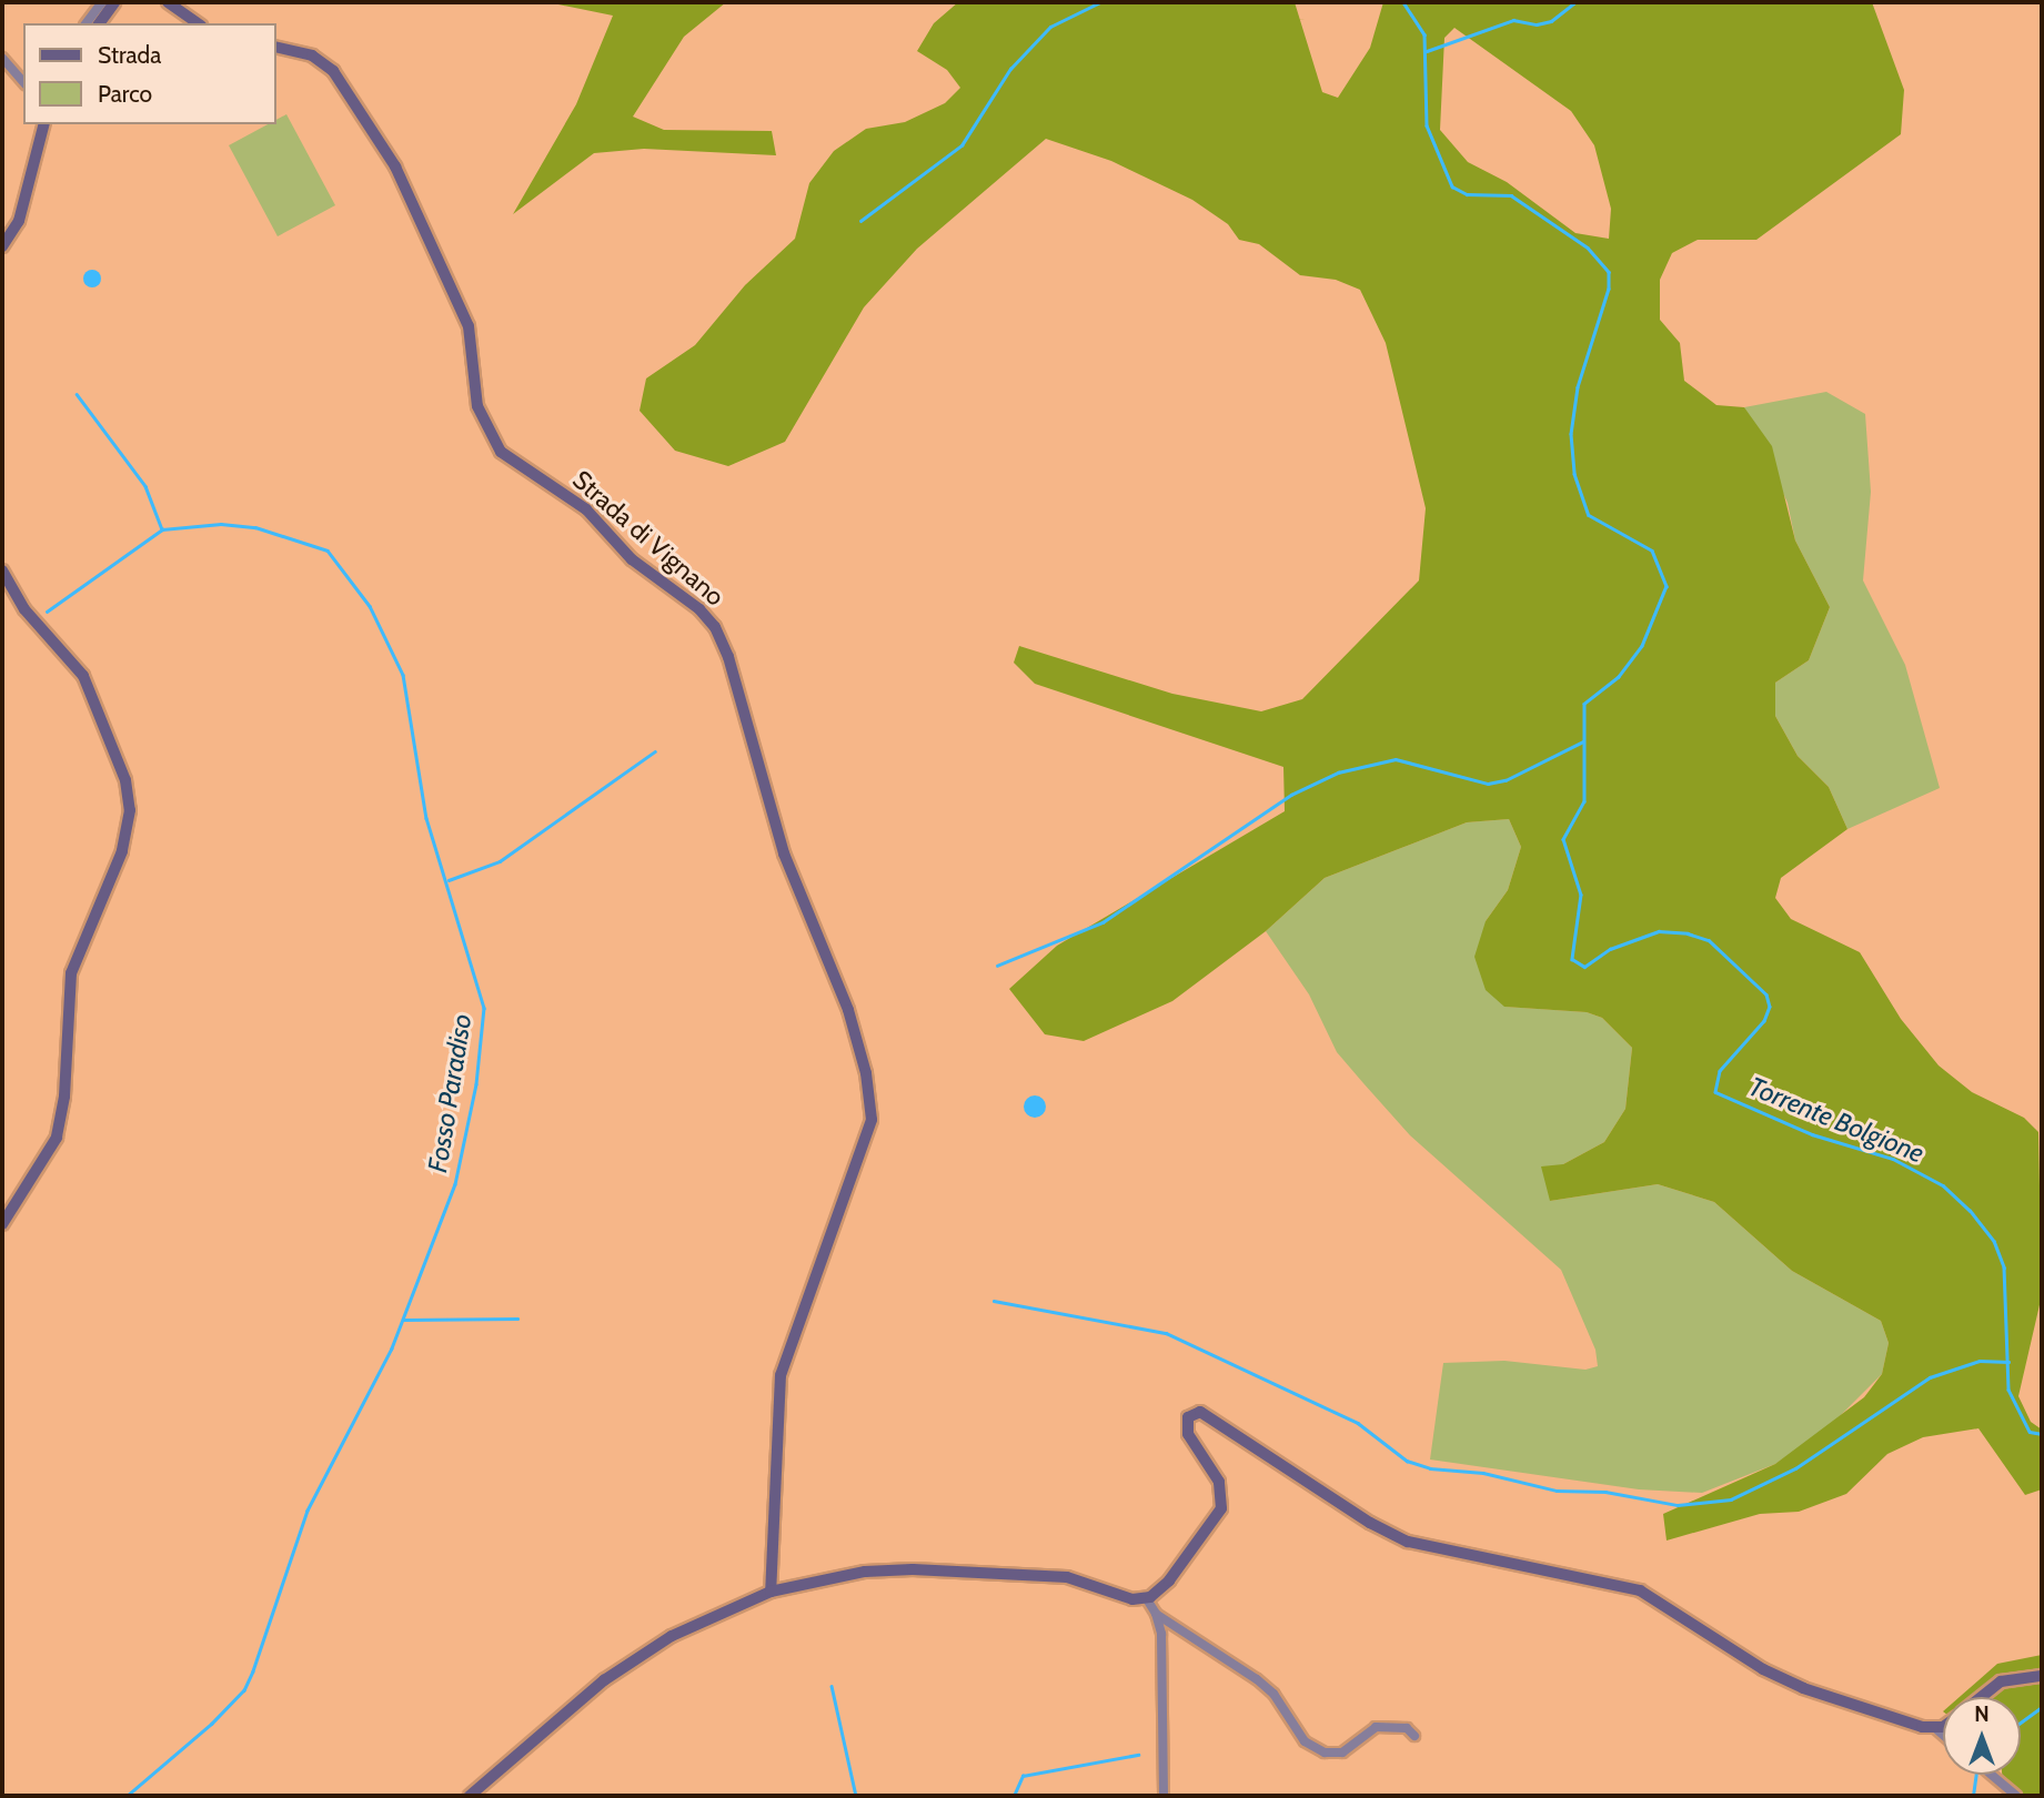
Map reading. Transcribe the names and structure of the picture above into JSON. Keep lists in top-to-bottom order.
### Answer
{
  "streets": {
    "street": ["Strada di Vignano"]
  },
  "water": ["Fosso Paradiso", "Torrente Bolgione"],
  "legend": ["Strada", "Parco"],
  "north": "top"
}
